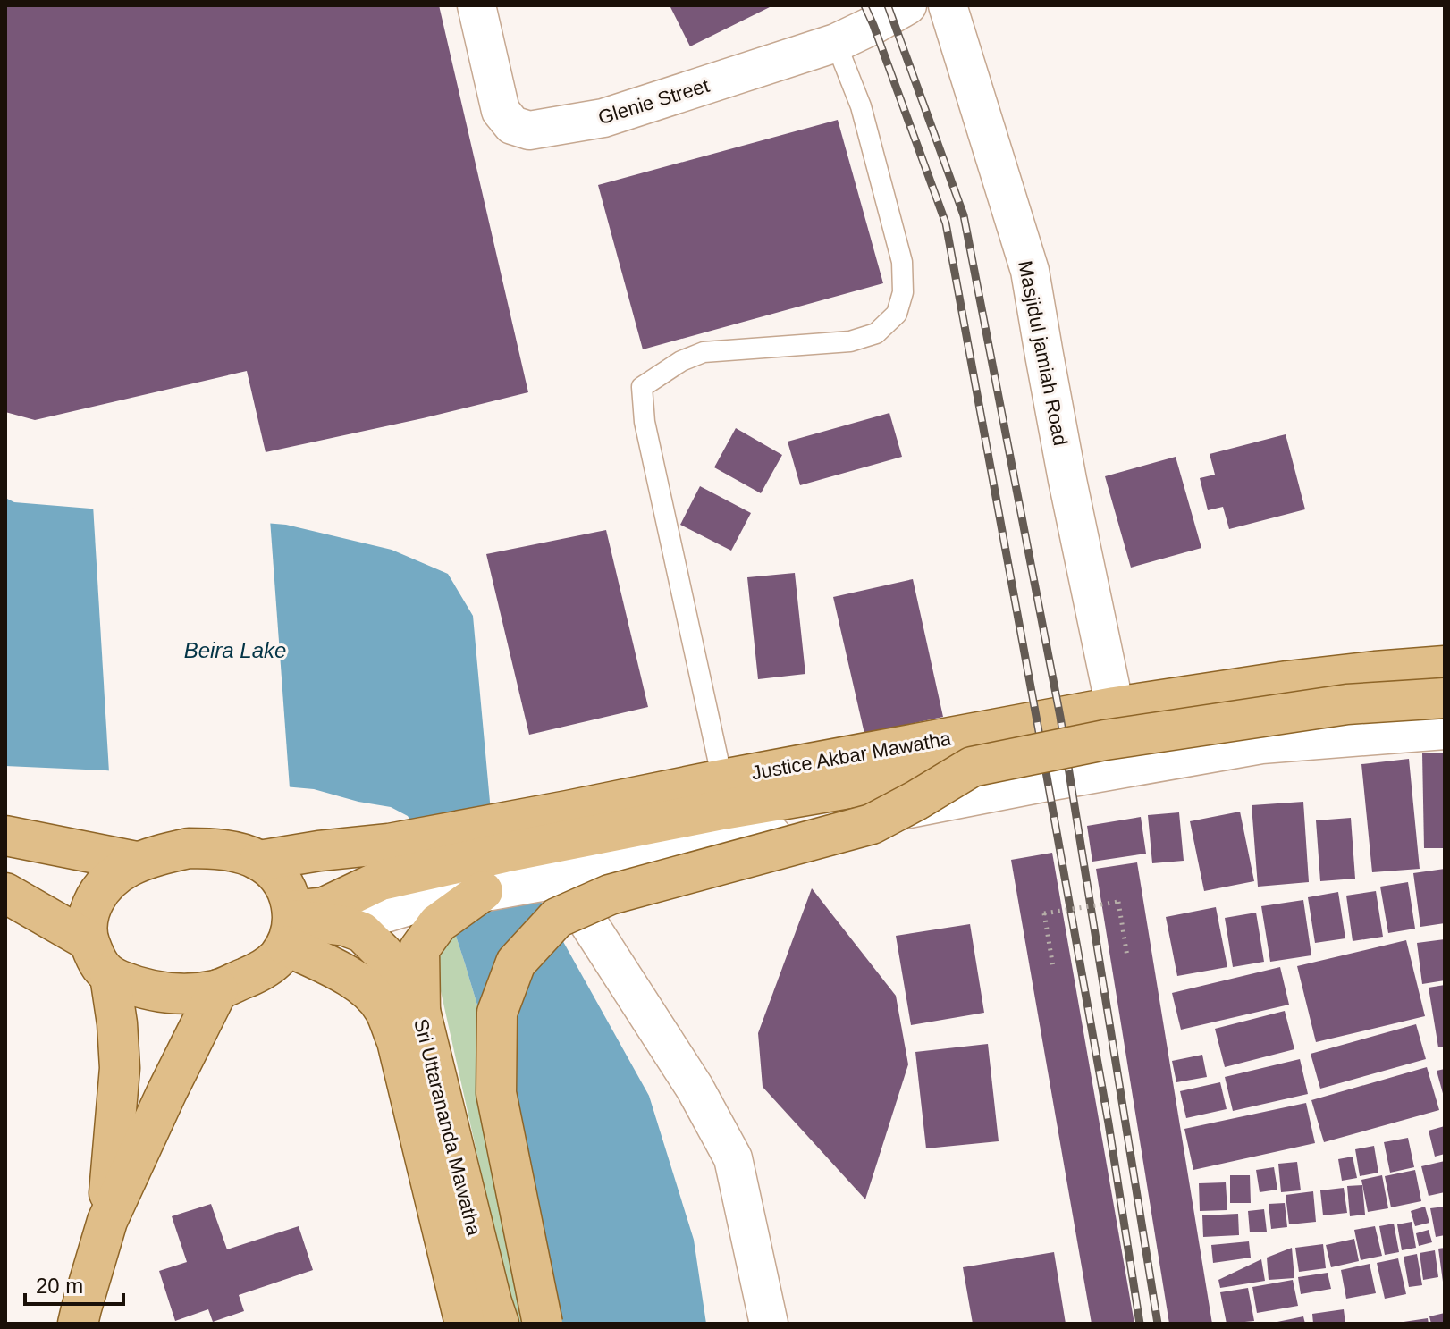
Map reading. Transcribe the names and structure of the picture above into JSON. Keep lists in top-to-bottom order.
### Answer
{
  "streets": {
    "main road": ["Justice Akbar Mawatha", "Sri Uttarananda Mawatha"],
    "street": ["Glenie Street", "Masjidul jamiah Road"]
  },
  "crossings": [
    ["Masjidul jamiah Road", "Justice Akbar Mawatha"],
    ["Justice Akbar Mawatha", "Sri Uttarananda Mawatha"]
  ],
  "water": ["Beira Lake"],
  "scale_bar": "20 m"
}
